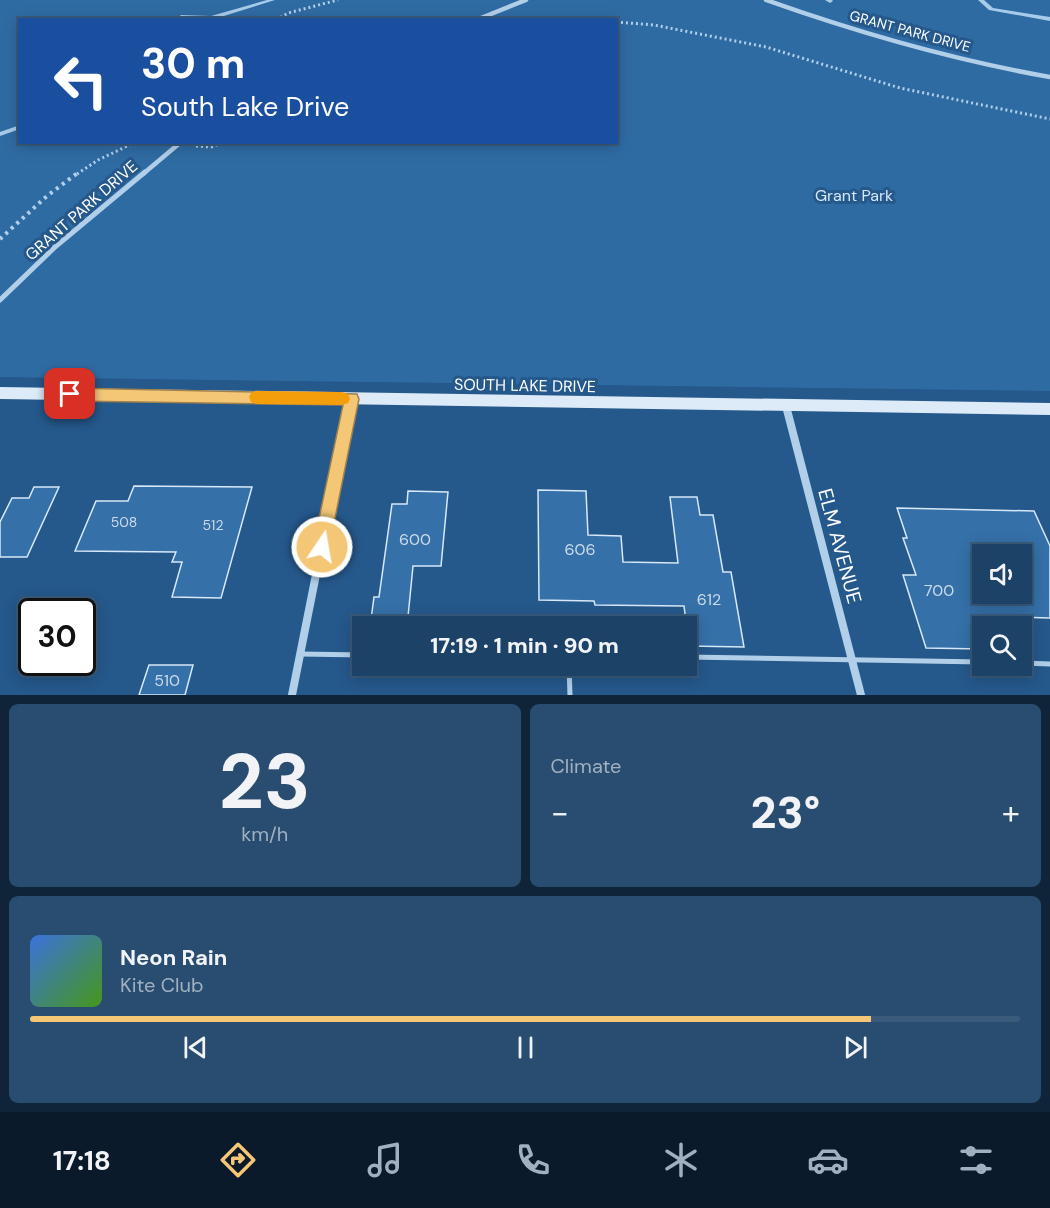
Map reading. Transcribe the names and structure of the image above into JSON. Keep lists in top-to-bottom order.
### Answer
{
  "streets": {
    "street": ["GRANT PARK DRIVE", "SOUTH LAKE DRIVE", "ELM AVENUE"]
  },
  "crossings": [
    ["SOUTH LAKE DRIVE", "ELM AVENUE"]
  ],
  "parks": ["Grant Park"],
  "house_numbers": [
    "508",
    "512",
    "600",
    "606",
    "700",
    "612",
    "510"
  ],
  "page": {
    "turn": ["30 m", "South Lake Drive"],
    "limit": "30",
    "trip": "17:19 · 1 min · 90 m",
    "tile": [
      ["23", "km/h"],
      "Climate"
    ],
    "heat": ["−", "23°", "+"],
    "song": ["Neon Rain", "Kite Club"],
    "tabs": "17:18"
  }
}
